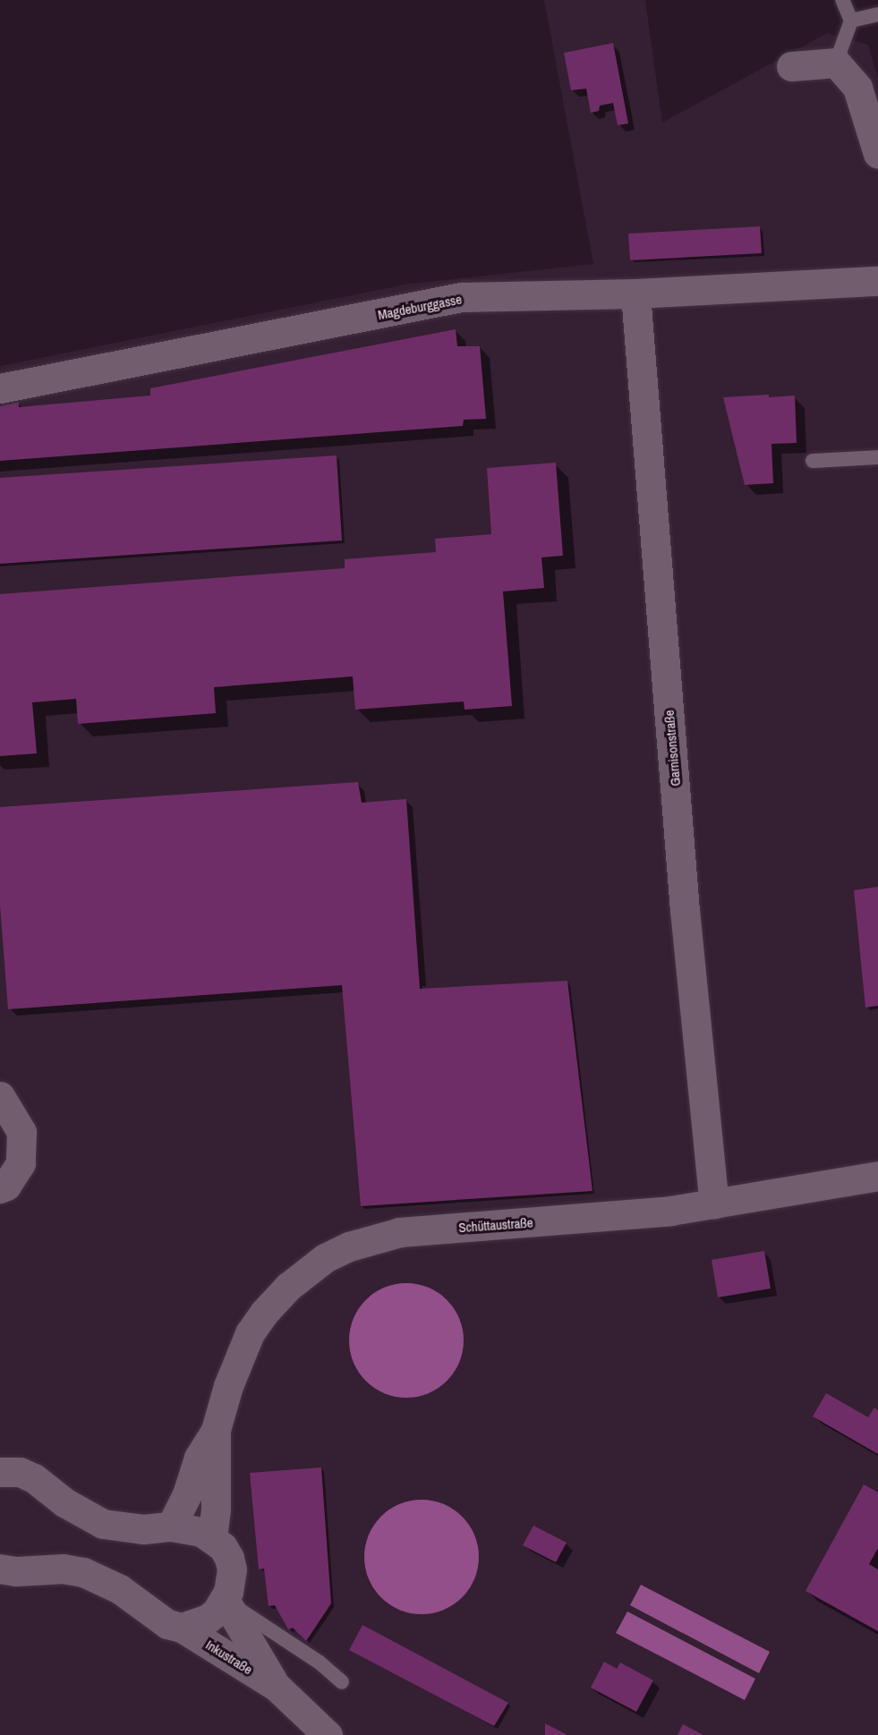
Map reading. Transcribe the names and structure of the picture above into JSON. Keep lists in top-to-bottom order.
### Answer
{
  "streets": {
    "street": [
      "Magdeburggasse",
      "Garnisonstraße",
      "Schüttaustraße",
      "Inkustraße"
    ]
  },
  "crossings": [
    ["Magdeburggasse", "Garnisonstraße"],
    ["Garnisonstraße", "Schüttaustraße"]
  ]
}
